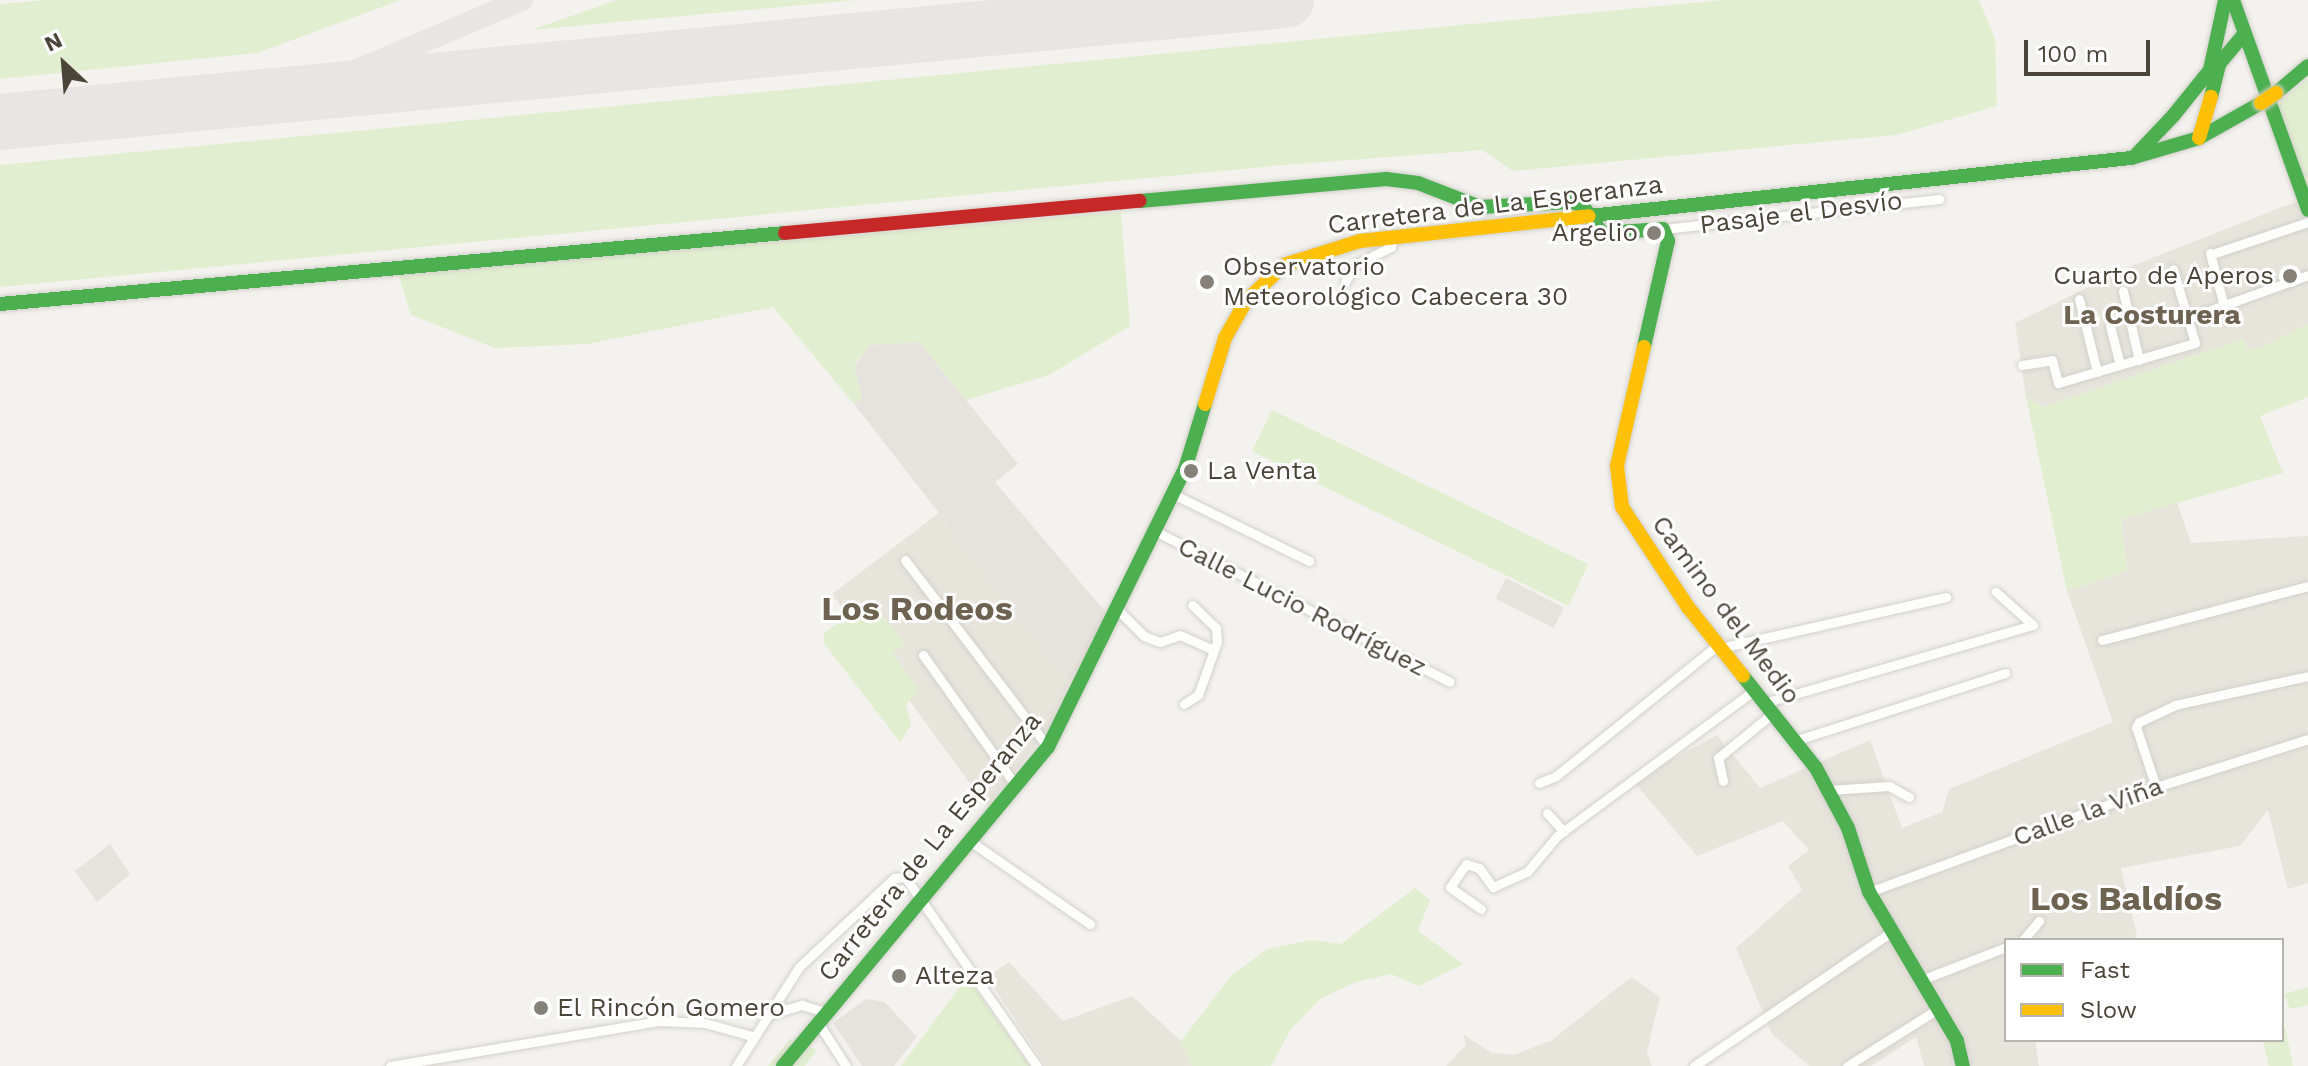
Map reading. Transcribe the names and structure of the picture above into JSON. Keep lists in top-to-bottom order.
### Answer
{
  "streets": {
    "main road": ["Carretera de La Esperanza", "Camino del Medio"],
    "street": ["Pasaje el Desvío", "Calle Lucio Rodríguez", "Calle la Viña"]
  },
  "crossings": [
    ["Carretera de La Esperanza", "Calle Lucio Rodríguez"],
    ["Pasaje el Desvío", "Camino del Medio"],
    ["Camino del Medio", "Calle la Viña"]
  ],
  "districts": ["La Costurera", "Los Rodeos", "Los Baldíos"],
  "places": [
    "Argelio",
    "Cuarto de Aperos",
    "Observatorio Meteorológico Cabecera 30",
    "La Venta",
    "Alteza",
    "El Rincón Gomero"
  ],
  "legend": ["Fast", "Slow"],
  "scale_bar": "100 m",
  "north": "top left"
}
